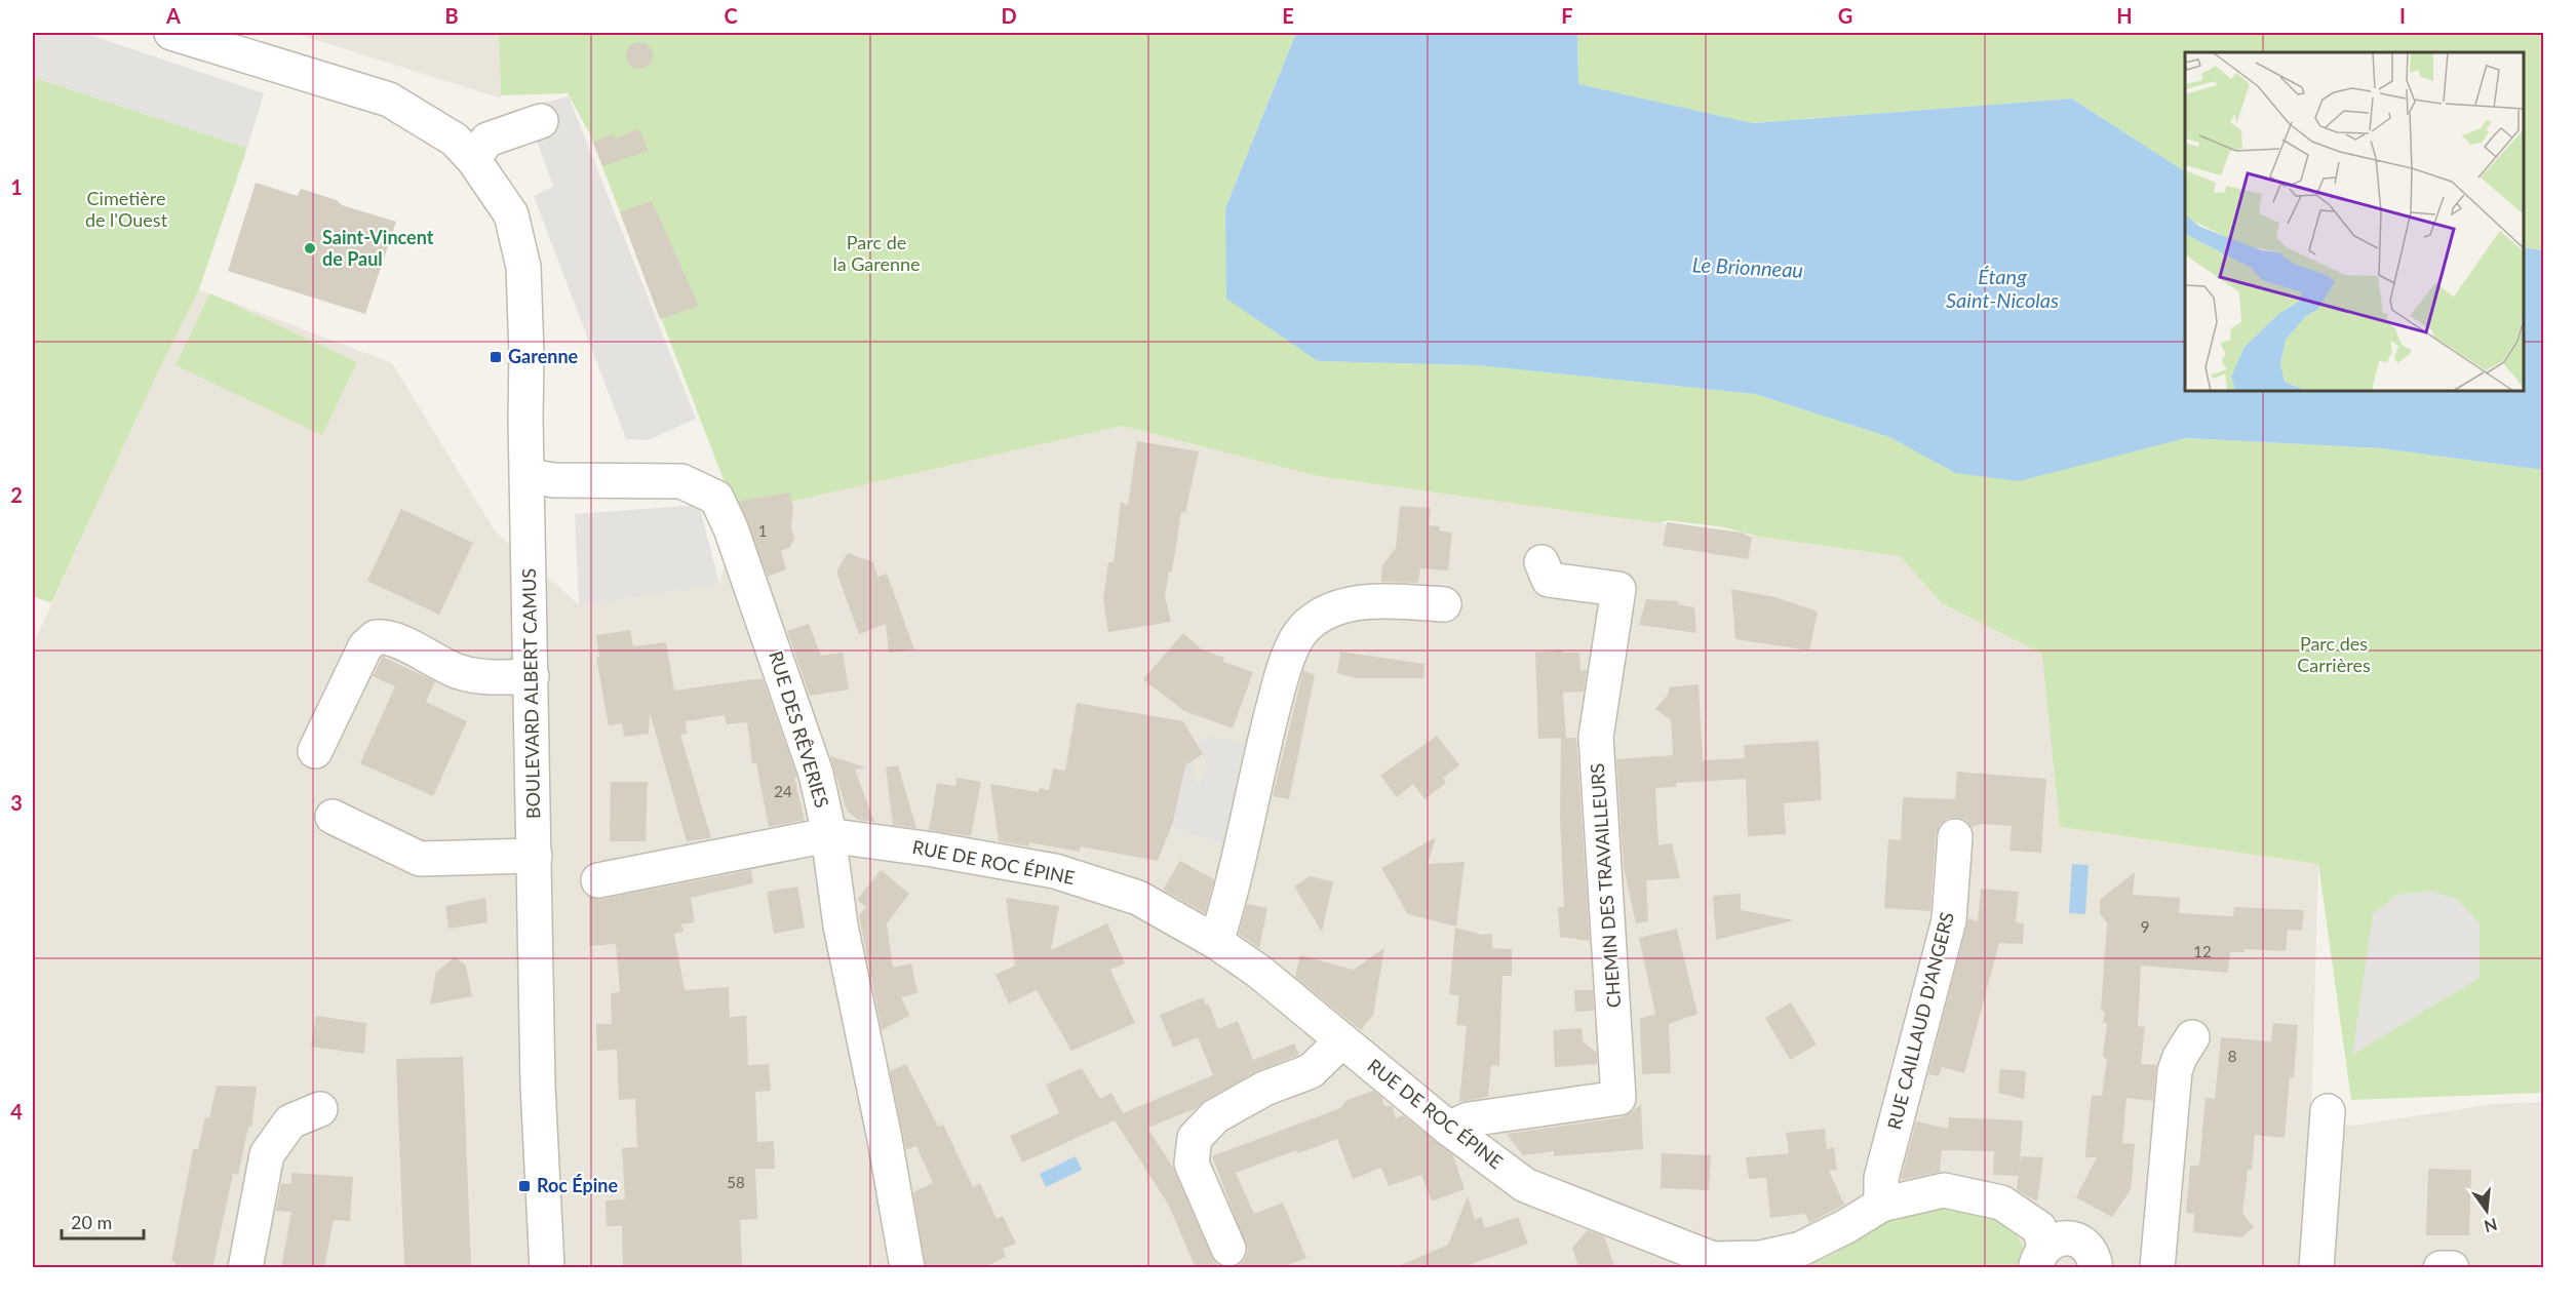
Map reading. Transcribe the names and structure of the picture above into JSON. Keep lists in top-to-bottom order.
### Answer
{
  "streets": {
    "street": [
      "BOULEVARD ALBERT CAMUS",
      "RUE DES RÊVERIES",
      "RUE DE ROC ÉPINE",
      "CHEMIN DES TRAVAILLEURS",
      "RUE CAILLAUD D'ANGERS"
    ]
  },
  "crossings": [
    ["BOULEVARD ALBERT CAMUS", "RUE DES RÊVERIES"],
    ["RUE DES RÊVERIES", "RUE DE ROC ÉPINE"],
    ["RUE DE ROC ÉPINE", "CHEMIN DES TRAVAILLEURS"],
    ["RUE DE ROC ÉPINE", "RUE CAILLAUD D'ANGERS"]
  ],
  "water": ["Le Brionneau", "Étang Saint-Nicolas"],
  "parks": ["Cimetière de l'Ouest", "Parc de la Garenne", "Parc des Carrières"],
  "places": {
    "other": ["Saint-Vincent de Paul"],
    "transit": ["Garenne", "Roc Épine"]
  },
  "house_numbers": [
    "1",
    "24",
    "9",
    "12",
    "8",
    "58"
  ],
  "scale_bar": "20 m",
  "north": "bottom",
  "grid": {
    "columns": [
      "A",
      "B",
      "C",
      "D",
      "E",
      "F",
      "G",
      "H",
      "I"
    ],
    "rows": [
      "1",
      "2",
      "3",
      "4"
    ]
  }
}
